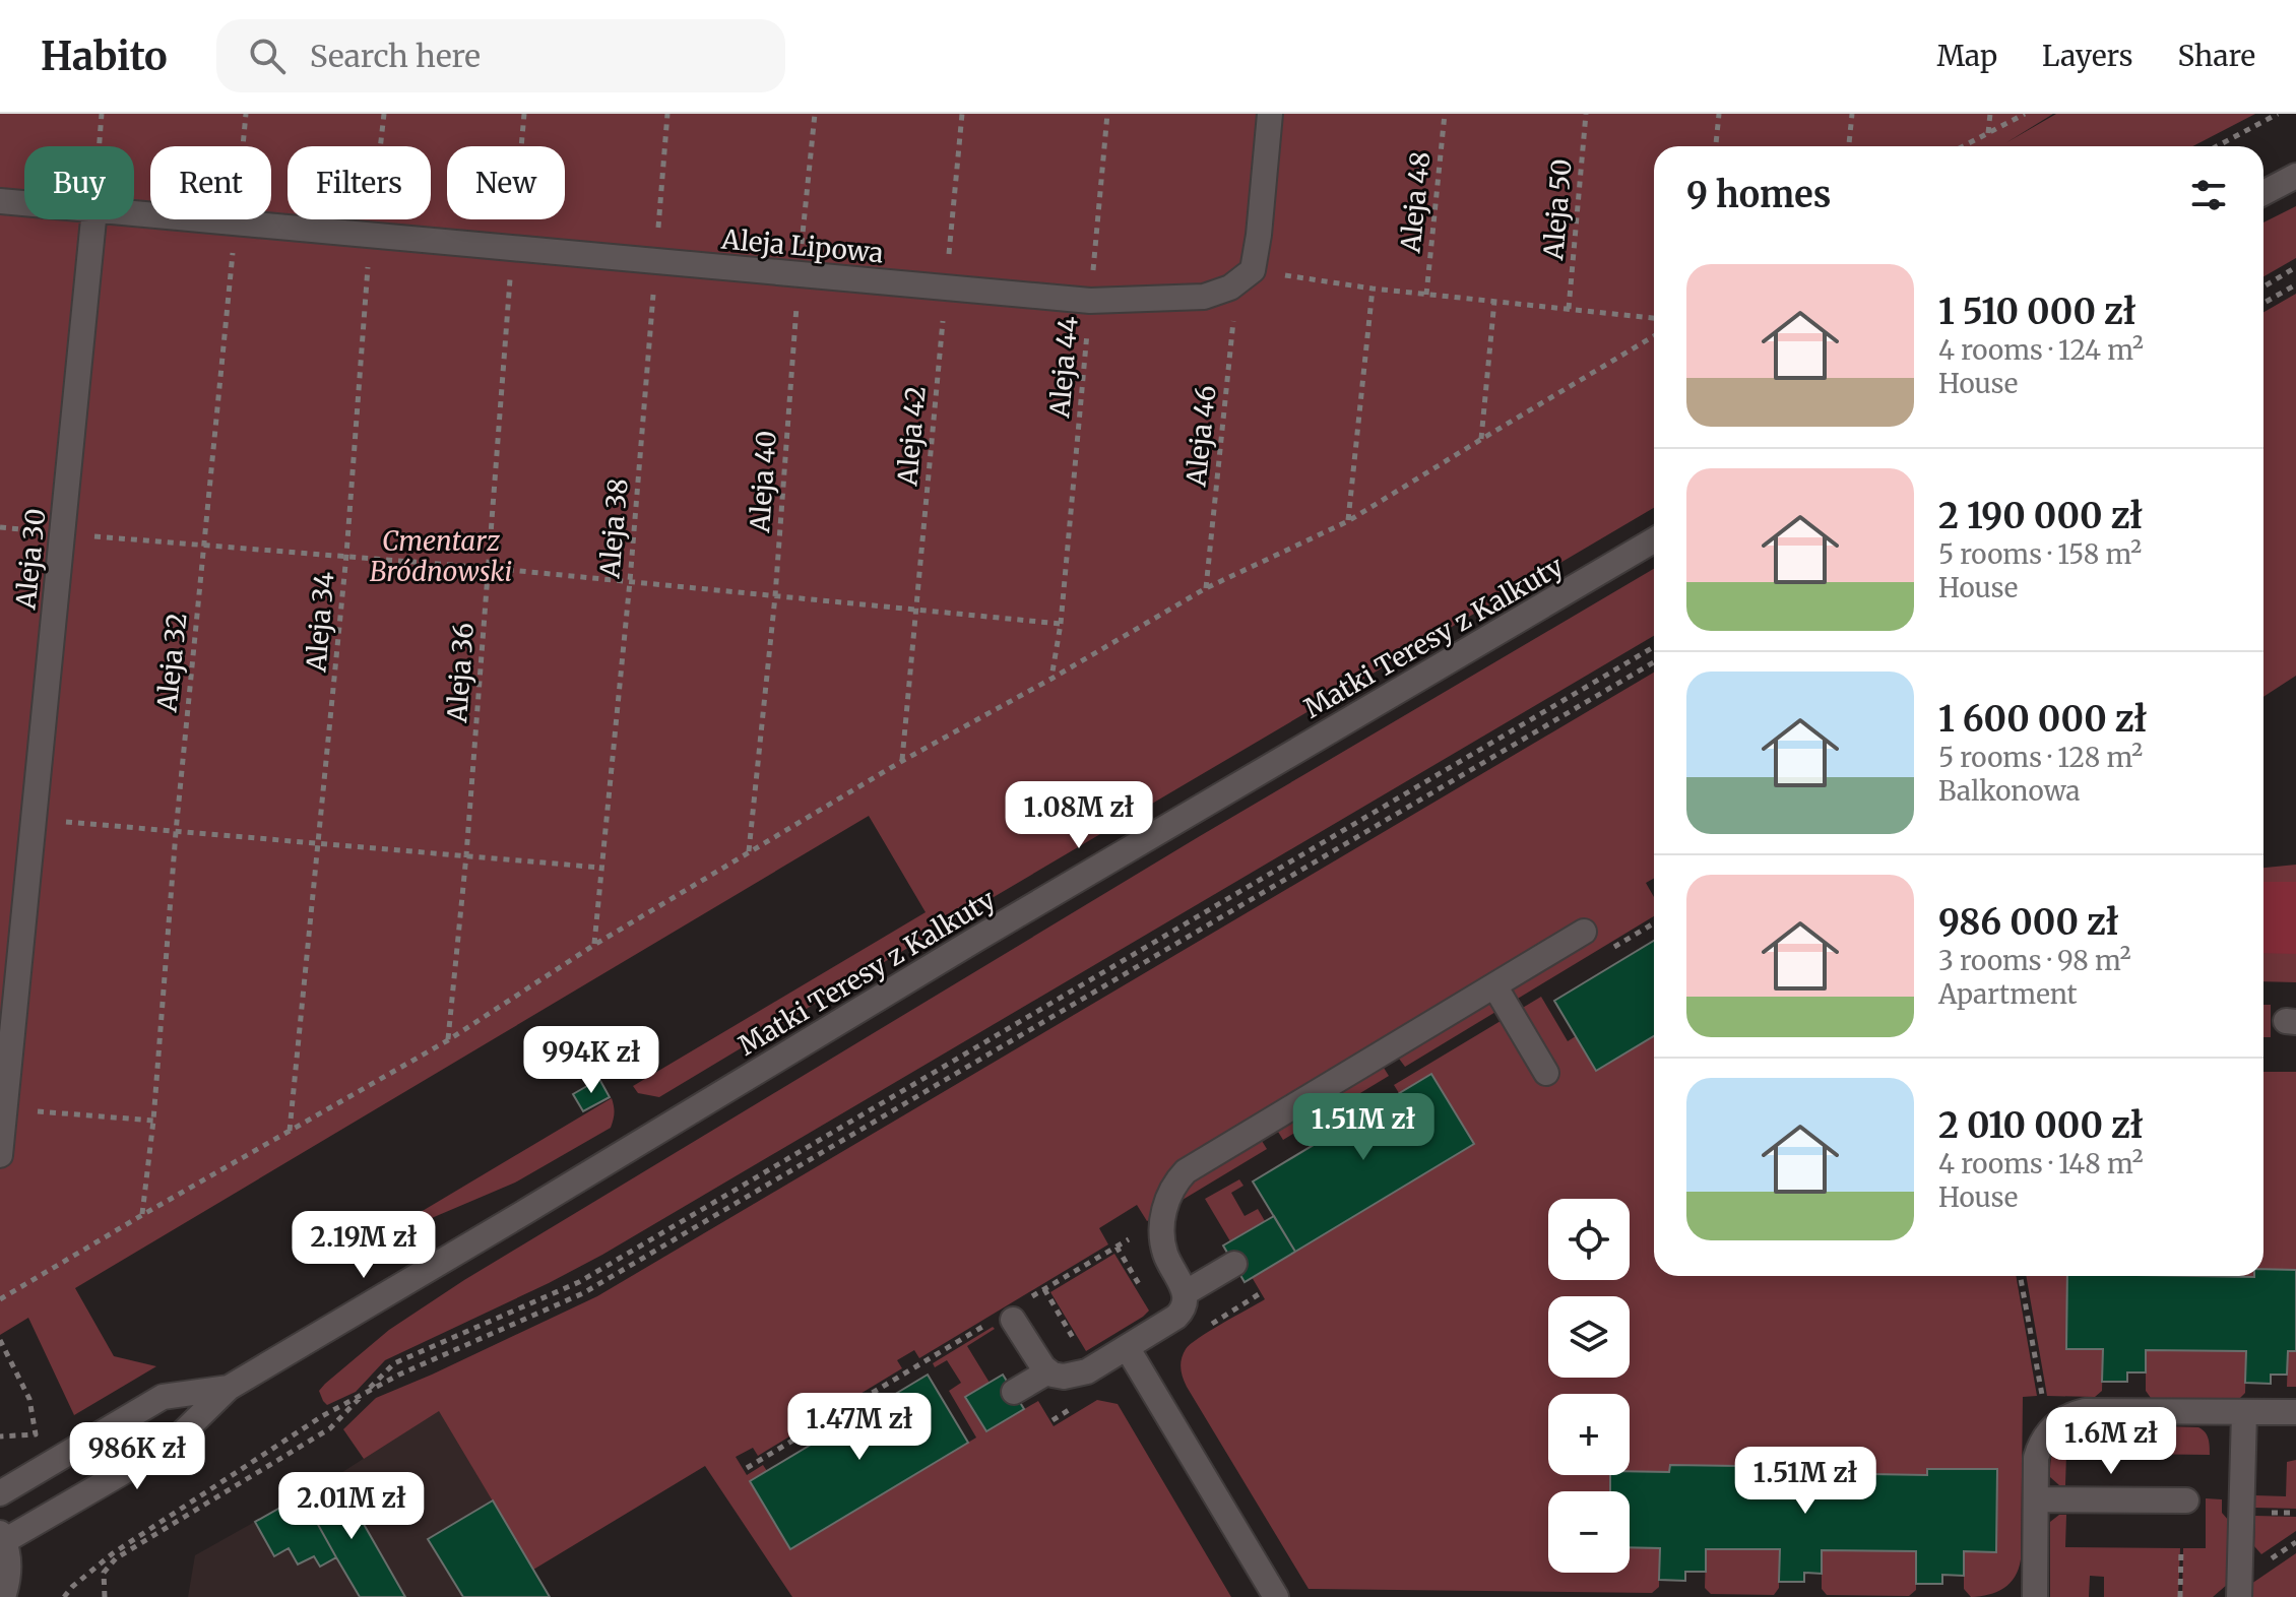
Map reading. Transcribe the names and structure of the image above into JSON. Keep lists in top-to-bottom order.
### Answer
{
  "streets": {
    "street": ["Aleja Lipowa", "Aleja 30", "Matki Teresy z Kalkuty"],
    "path": [
      "Aleja 48",
      "Aleja 50",
      "Aleja 44",
      "Aleja 42",
      "Aleja 46",
      "Aleja 40",
      "Aleja 38",
      "Aleja 34",
      "Aleja 32",
      "Aleja 36"
    ]
  },
  "crossings": [
    ["Aleja Lipowa", "Aleja 44"],
    ["Aleja Lipowa", "Aleja 42"],
    ["Aleja Lipowa", "Aleja 46"],
    ["Aleja Lipowa", "Aleja 40"],
    ["Aleja Lipowa", "Aleja 38"],
    ["Aleja Lipowa", "Aleja 34"],
    ["Aleja Lipowa", "Aleja 32"],
    ["Aleja Lipowa", "Aleja 36"]
  ],
  "parks": ["Cmentarz Bródnowski"],
  "page": {
    "header": "Habito",
    "search": "Search here",
    "nav": ["Map", "Layers", "Share"],
    "chip": [
      "Buy",
      "Rent",
      "Filters",
      "New"
    ],
    "heading": "9 homes",
    "list": [
      {
        "name": "1 510 000 zł",
        "note": "4 rooms · 124 m² · House"
      },
      {
        "name": "2 190 000 zł",
        "note": "5 rooms · 158 m² · House"
      },
      {
        "name": "1 600 000 zł",
        "note": "5 rooms · 128 m² · Balkonowa"
      },
      {
        "name": "986 000 zł",
        "note": "3 rooms · 98 m² · Apartment"
      },
      {
        "name": "2 010 000 zł",
        "note": "4 rooms · 148 m² · House"
      }
    ],
    "price": [
      "1.08M zł",
      "994K zł",
      "1.51M zł",
      "2.19M zł",
      "1.47M zł",
      "1.6M zł",
      "986K zł",
      "1.51M zł",
      "2.01M zł"
    ],
    "map_buttons": ["+", "−"]
  }
}
